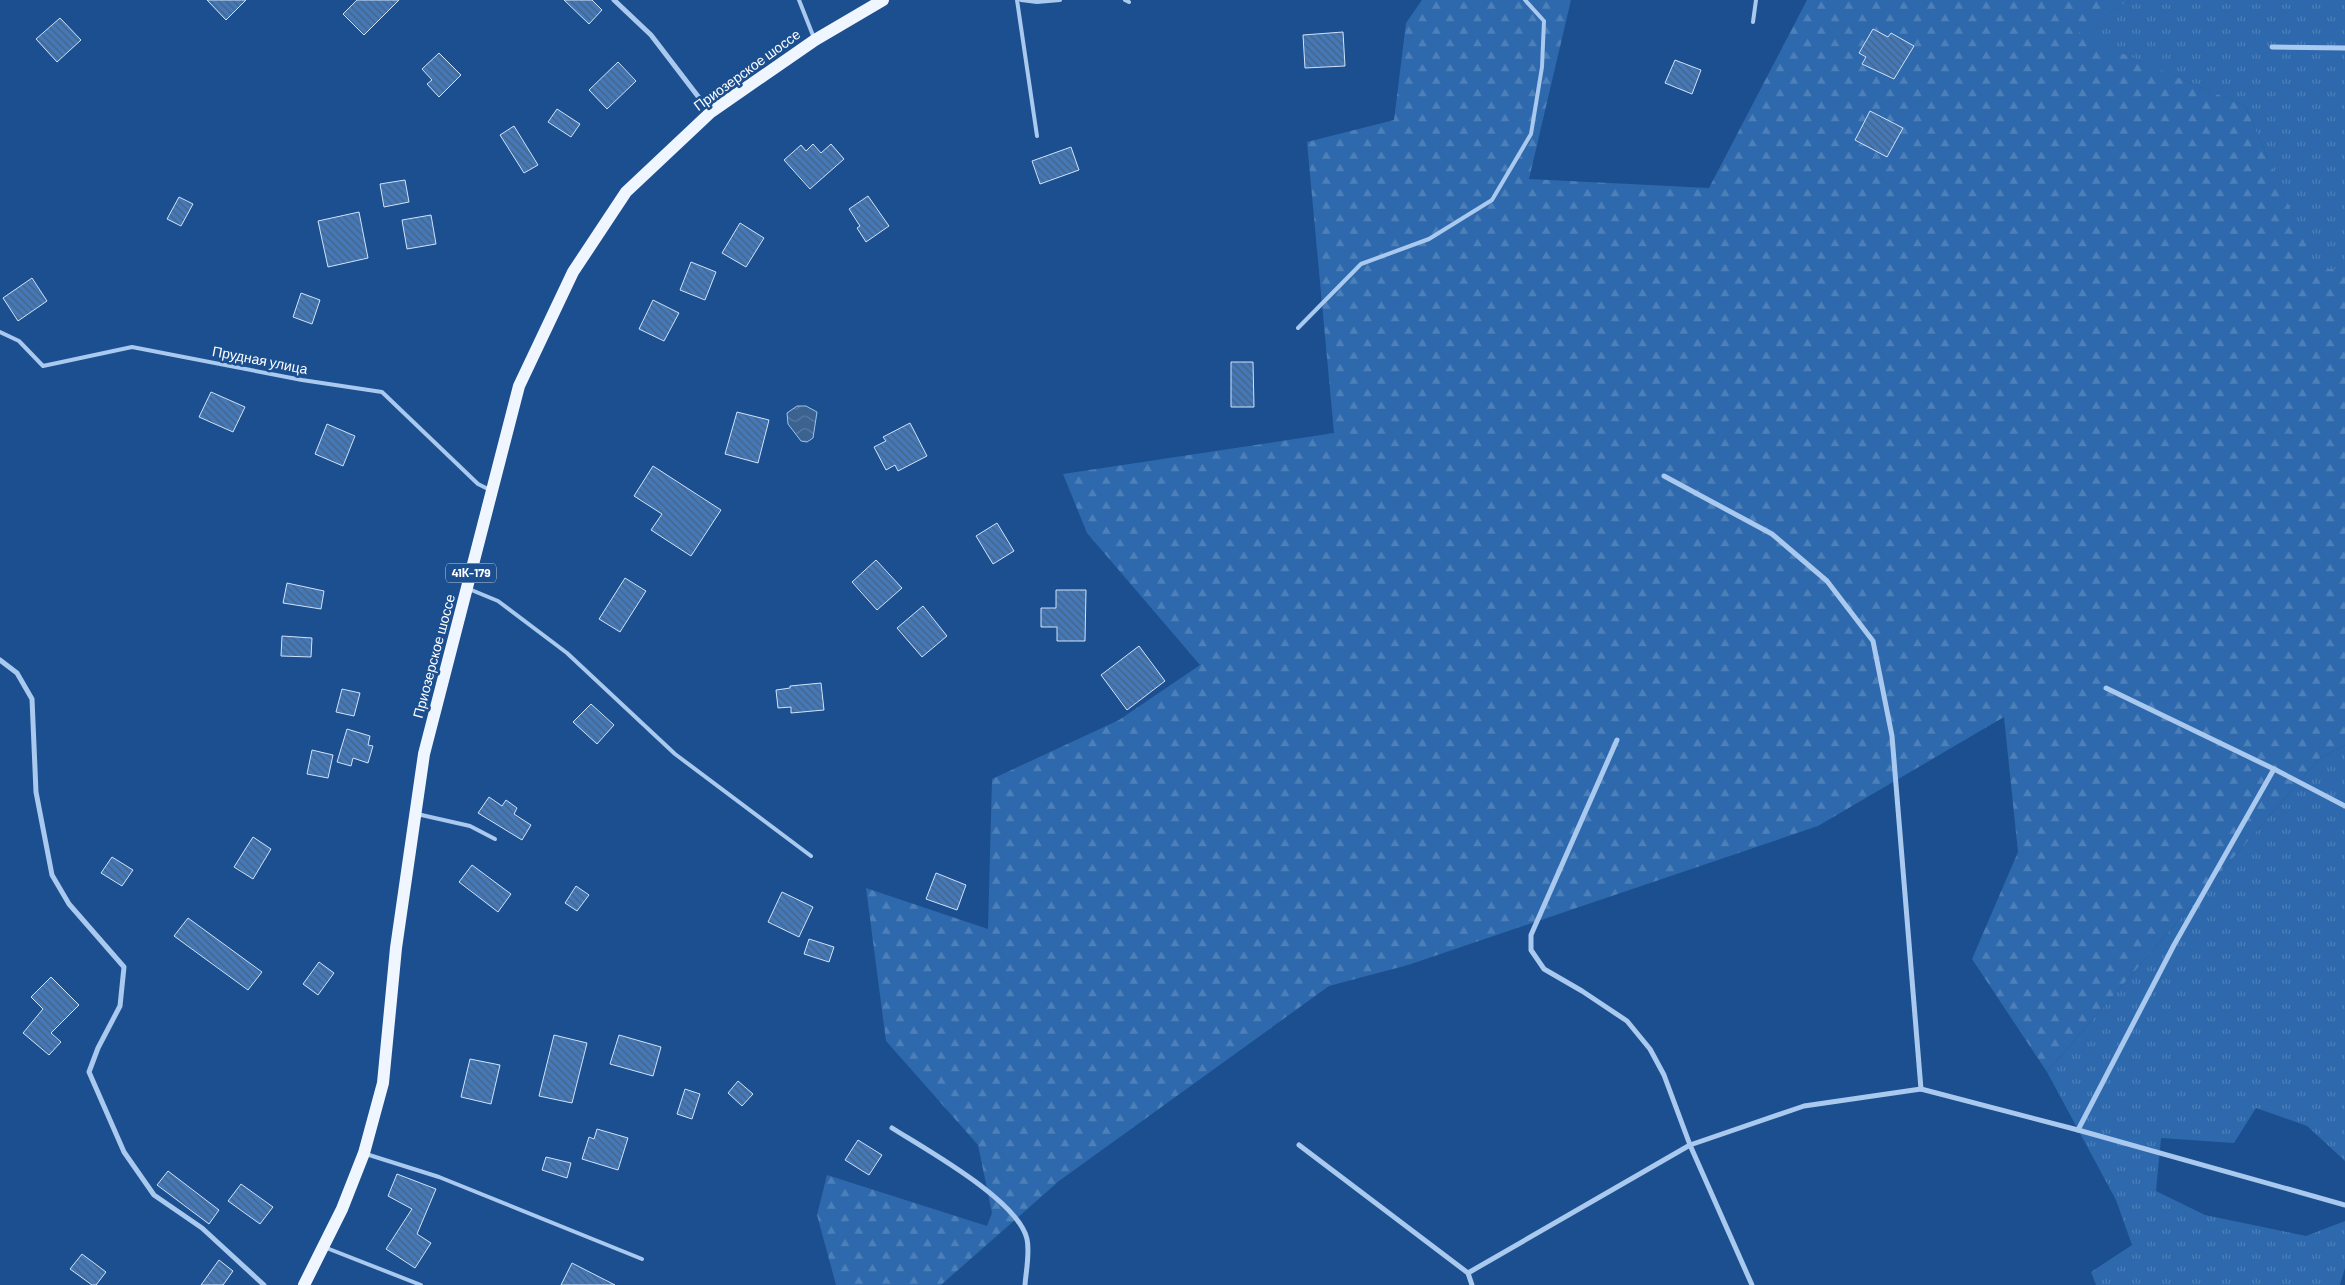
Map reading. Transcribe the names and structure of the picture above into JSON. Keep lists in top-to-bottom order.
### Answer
{
  "streets": {
    "main road": ["Приозерское шоссе", "41К-179"],
    "lane": ["Прудная улица"]
  },
  "crossings": [
    ["Приозерское шоссе", "Прудная улица"]
  ]
}
